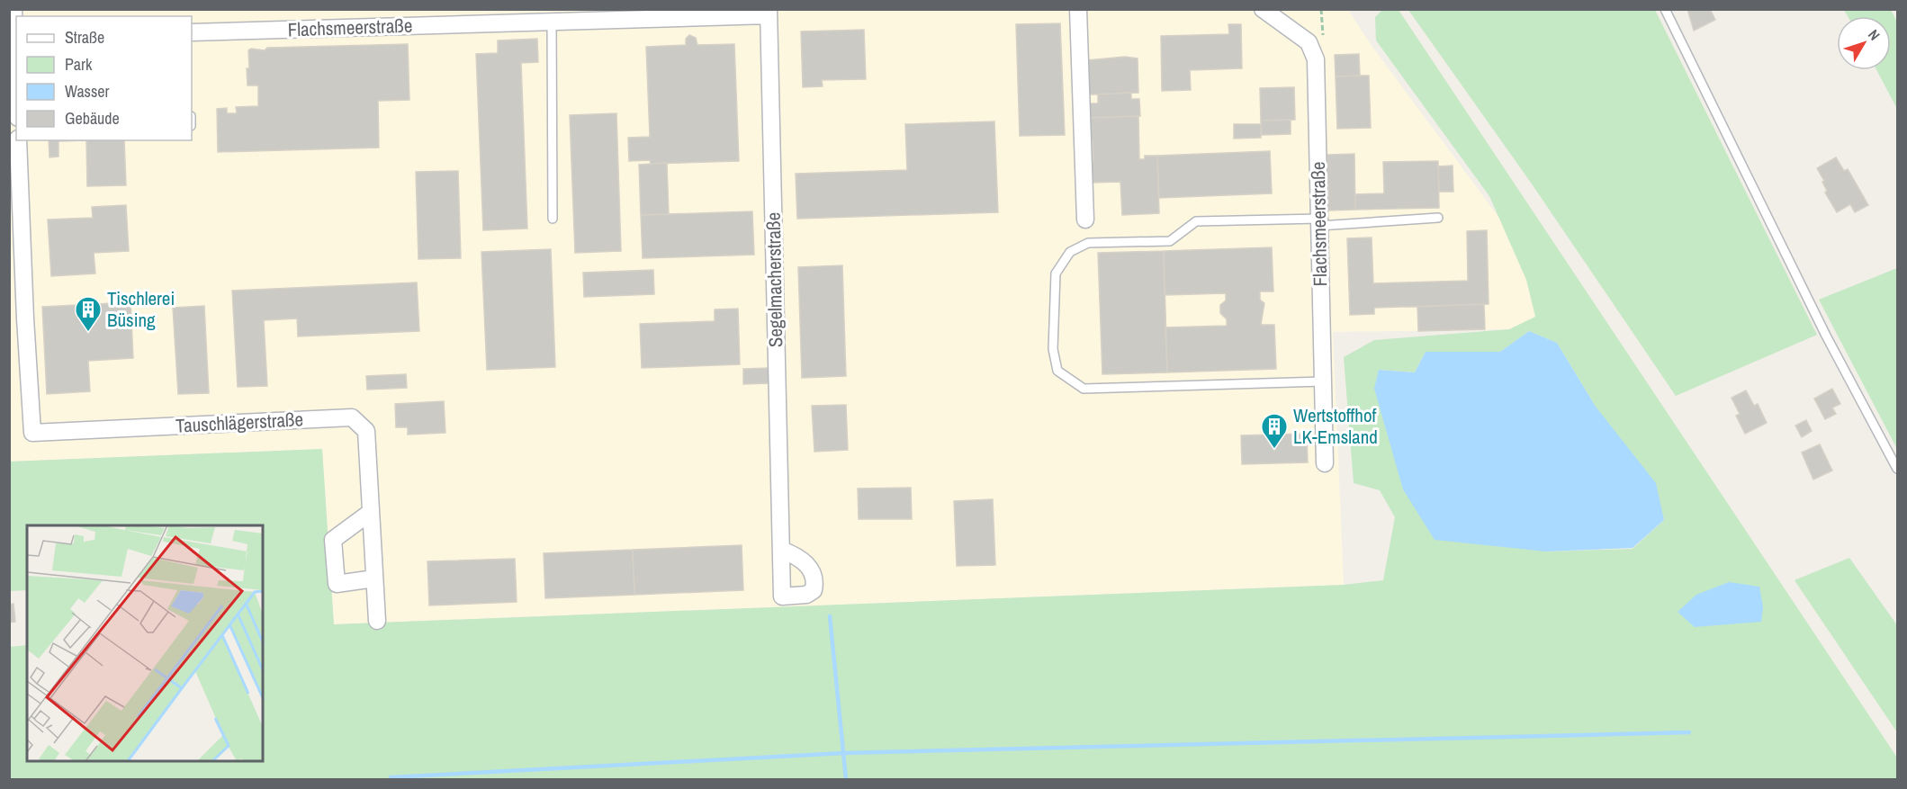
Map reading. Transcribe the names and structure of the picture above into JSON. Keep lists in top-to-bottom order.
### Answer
{
  "streets": {
    "street": ["Flachsmeerstraße", "Segelmacherstraße", "Tauschlägerstraße"]
  },
  "crossings": [
    ["Flachsmeerstraße", "Segelmacherstraße"]
  ],
  "places": {
    "building": ["Tischlerei Büsing", "Wertstoffhof LK-Emsland"]
  },
  "legend": [
    "Straße",
    "Park",
    "Wasser",
    "Gebäude"
  ],
  "north": "top right"
}
